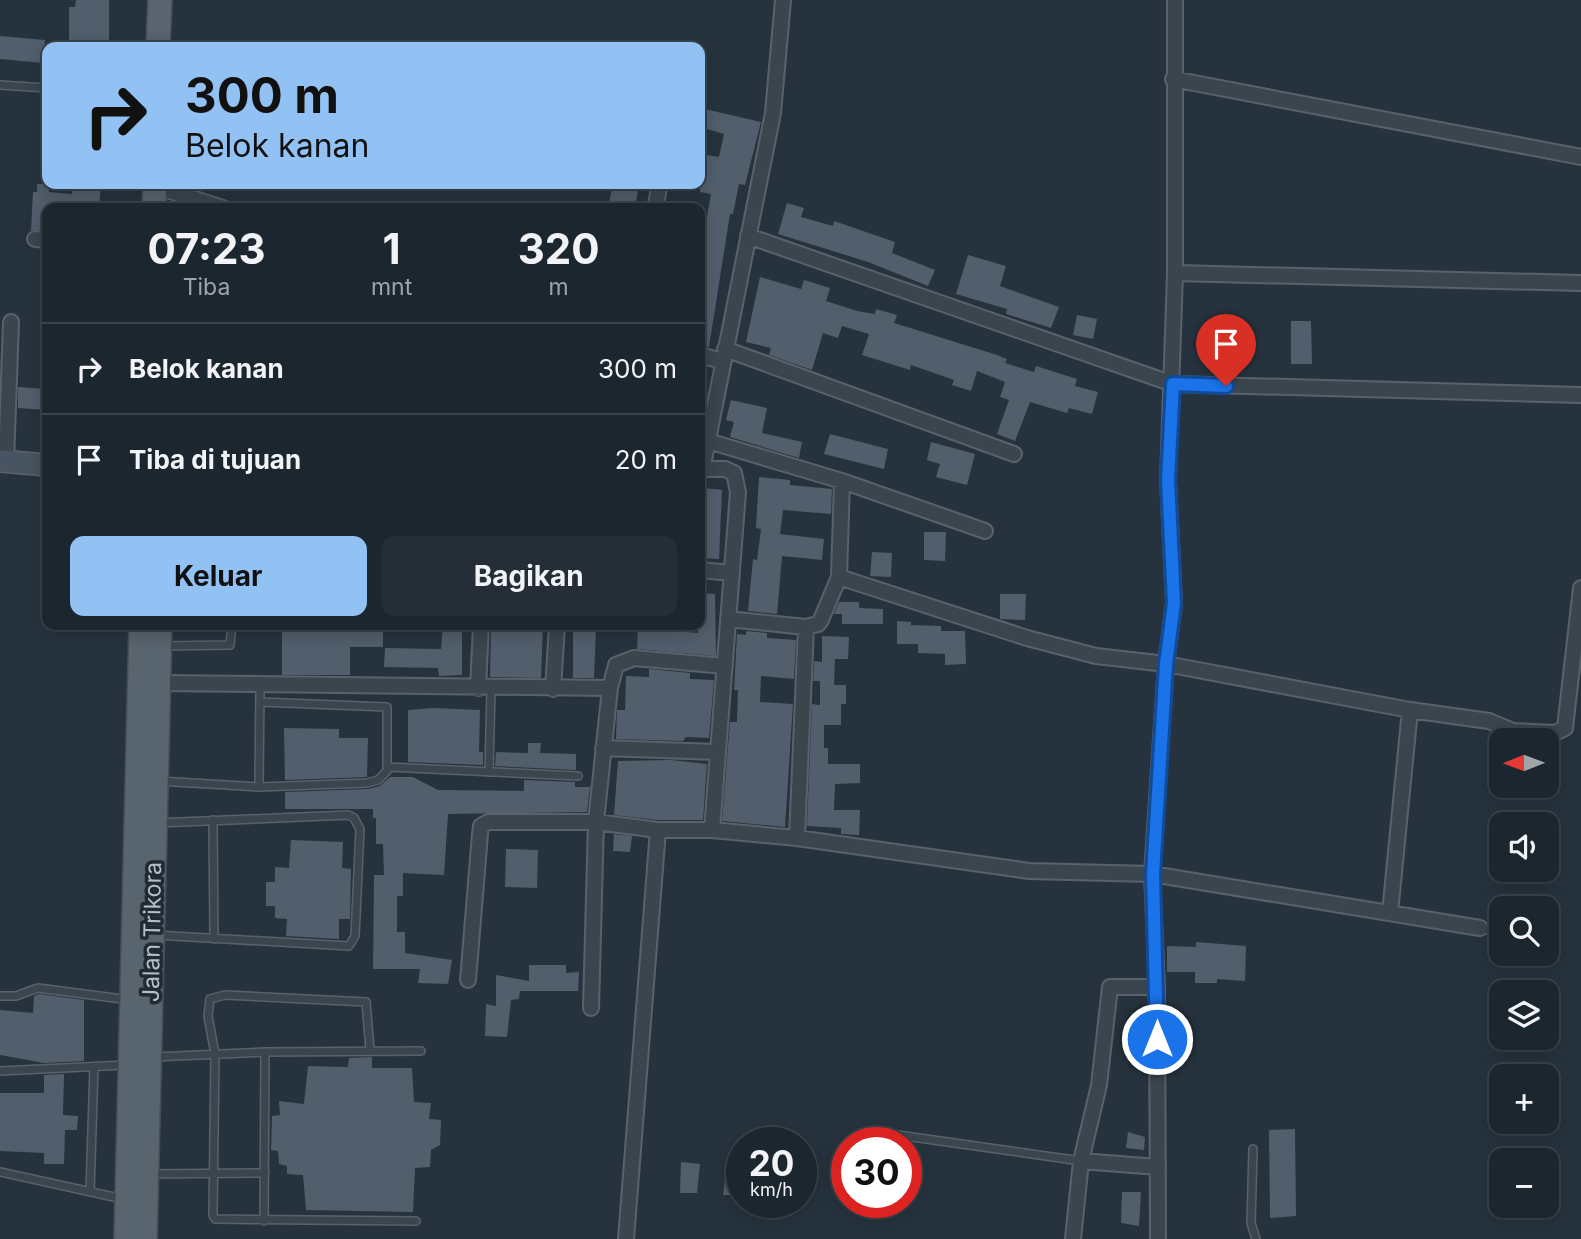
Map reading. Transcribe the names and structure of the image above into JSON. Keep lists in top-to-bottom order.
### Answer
{
  "streets": {
    "main road": ["Jalan Trikora"]
  },
  "north": "left",
  "page": {
    "turn": ["300 m", "Belok kanan"],
    "eta": [
      "07:23",
      "Tiba",
      "1",
      "mnt",
      "320",
      "m"
    ],
    "list": [
      {
        "name": "Belok kanan",
        "value": "300 m"
      },
      {
        "name": "Tiba di tujuan",
        "value": "20 m"
      }
    ],
    "buttons": ["Keluar", "Bagikan"],
    "map_buttons": ["+", "−"],
    "speed": "20 km/h",
    "limit": "30"
  }
}
